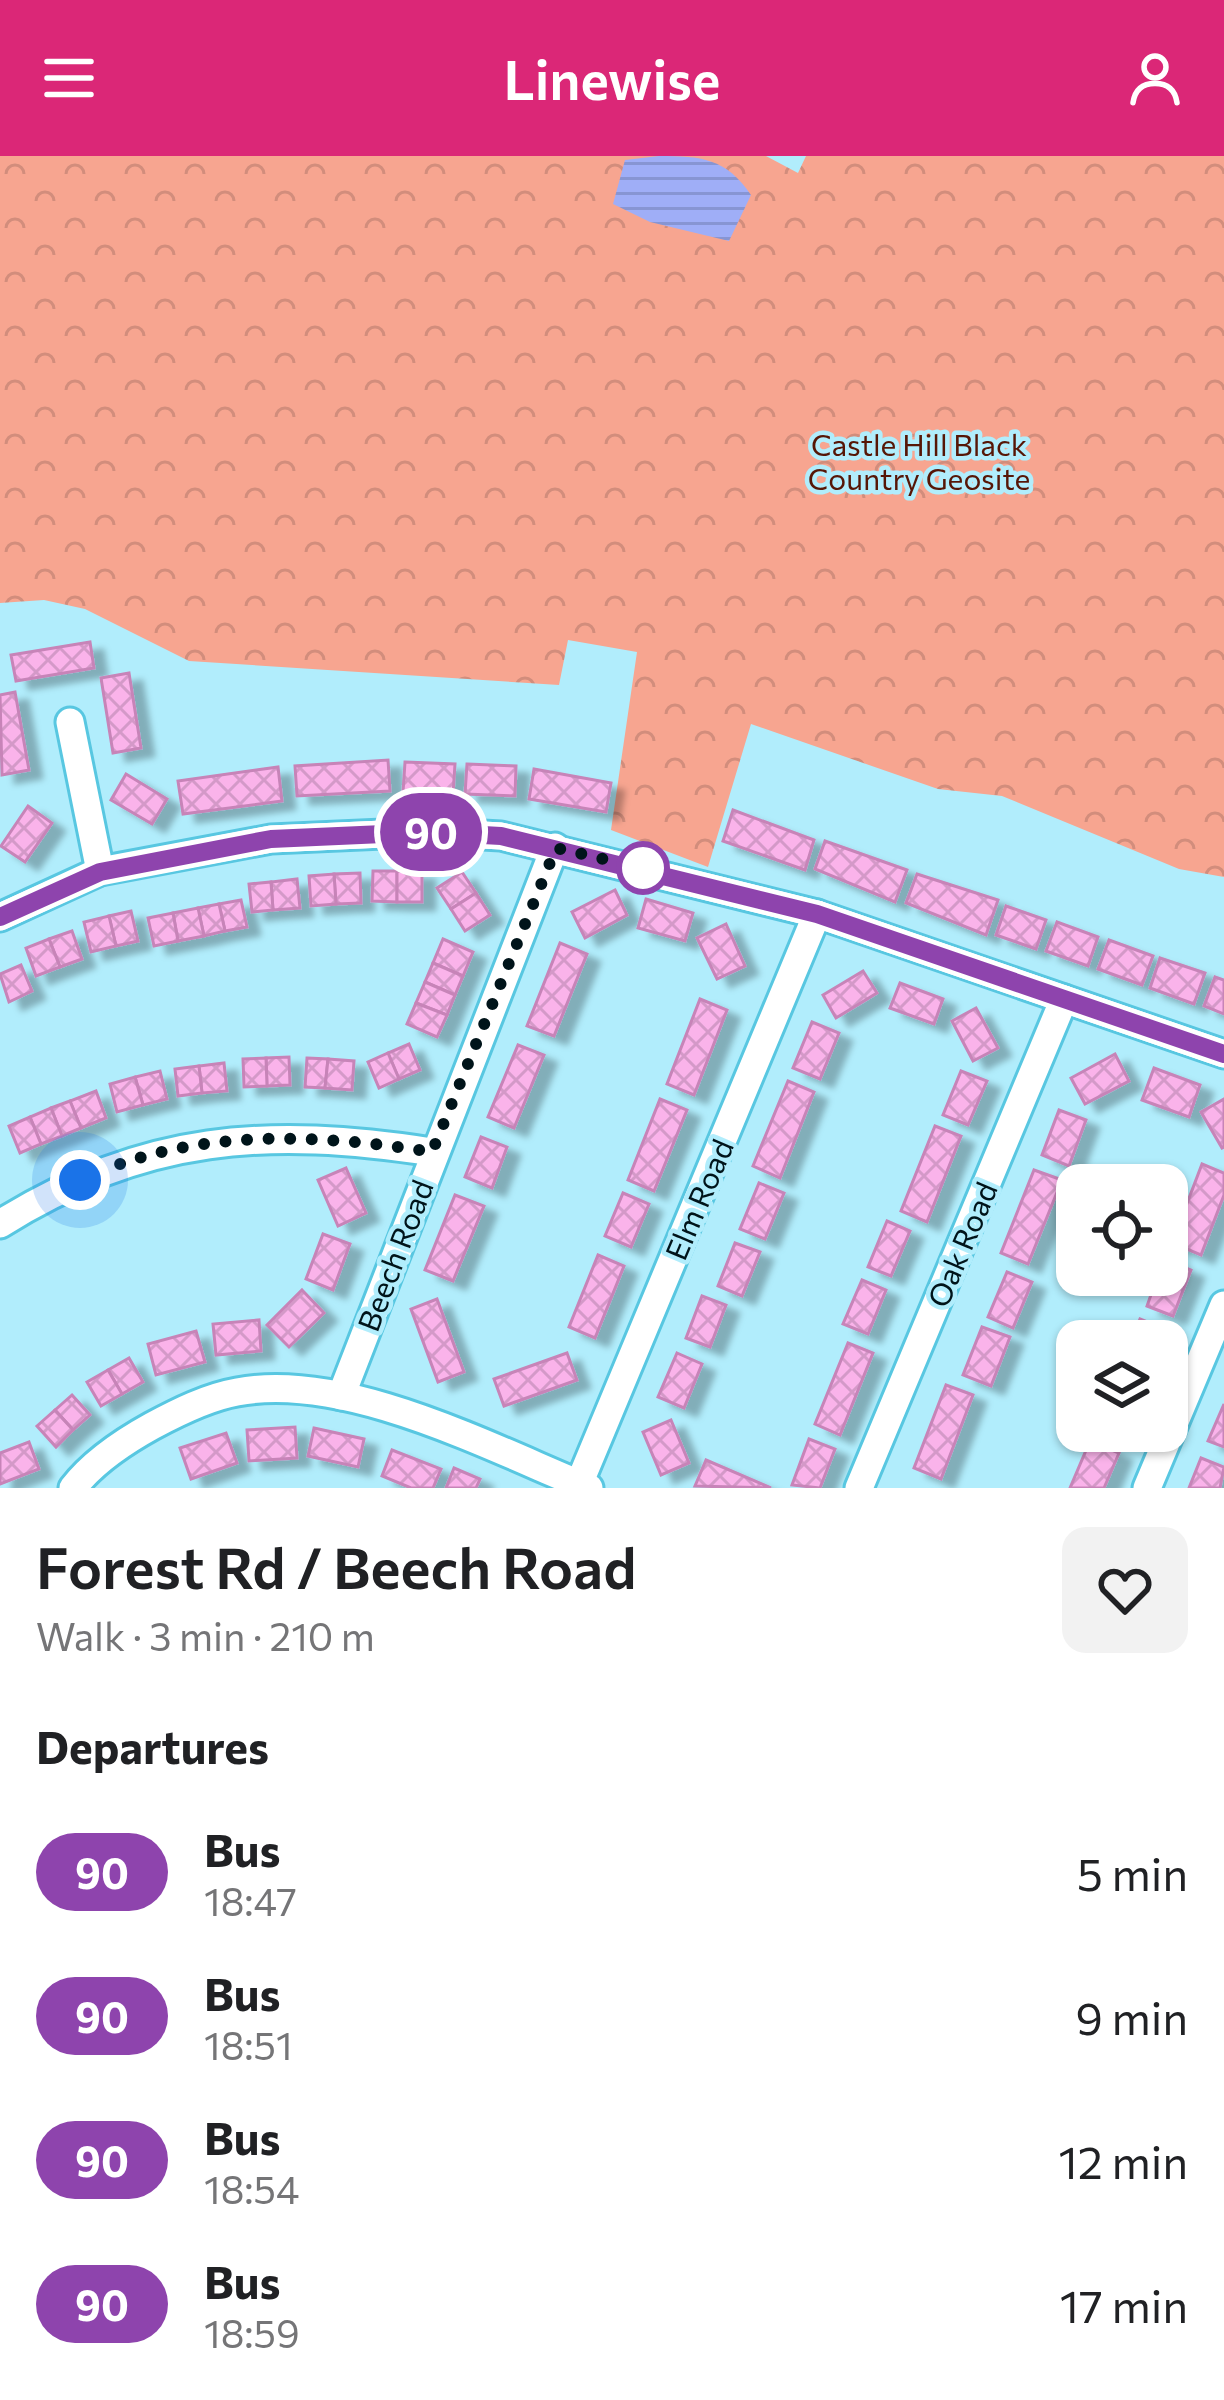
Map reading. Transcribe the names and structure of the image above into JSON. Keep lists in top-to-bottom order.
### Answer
{
  "streets": {
    "street": ["Elm Road", "Oak Road", "Beech Road"]
  },
  "parks": ["Castle Hill Black Country Geosite"],
  "lines": ["bus line 90"],
  "page": {
    "header": "Linewise",
    "on_map": "90",
    "heading": [
      ["Forest Rd / Beech Road", "Walk · 3 min · 210 m"],
      "Departures"
    ],
    "list": [
      {
        "mark": "90",
        "name": "Bus",
        "note": "18:47",
        "value": "5 min"
      },
      {
        "mark": "90",
        "name": "Bus",
        "note": "18:51",
        "value": "9 min"
      },
      {
        "mark": "90",
        "name": "Bus",
        "note": "18:54",
        "value": "12 min"
      },
      {
        "mark": "90",
        "name": "Bus",
        "note": "18:59",
        "value": "17 min"
      }
    ]
  }
}
